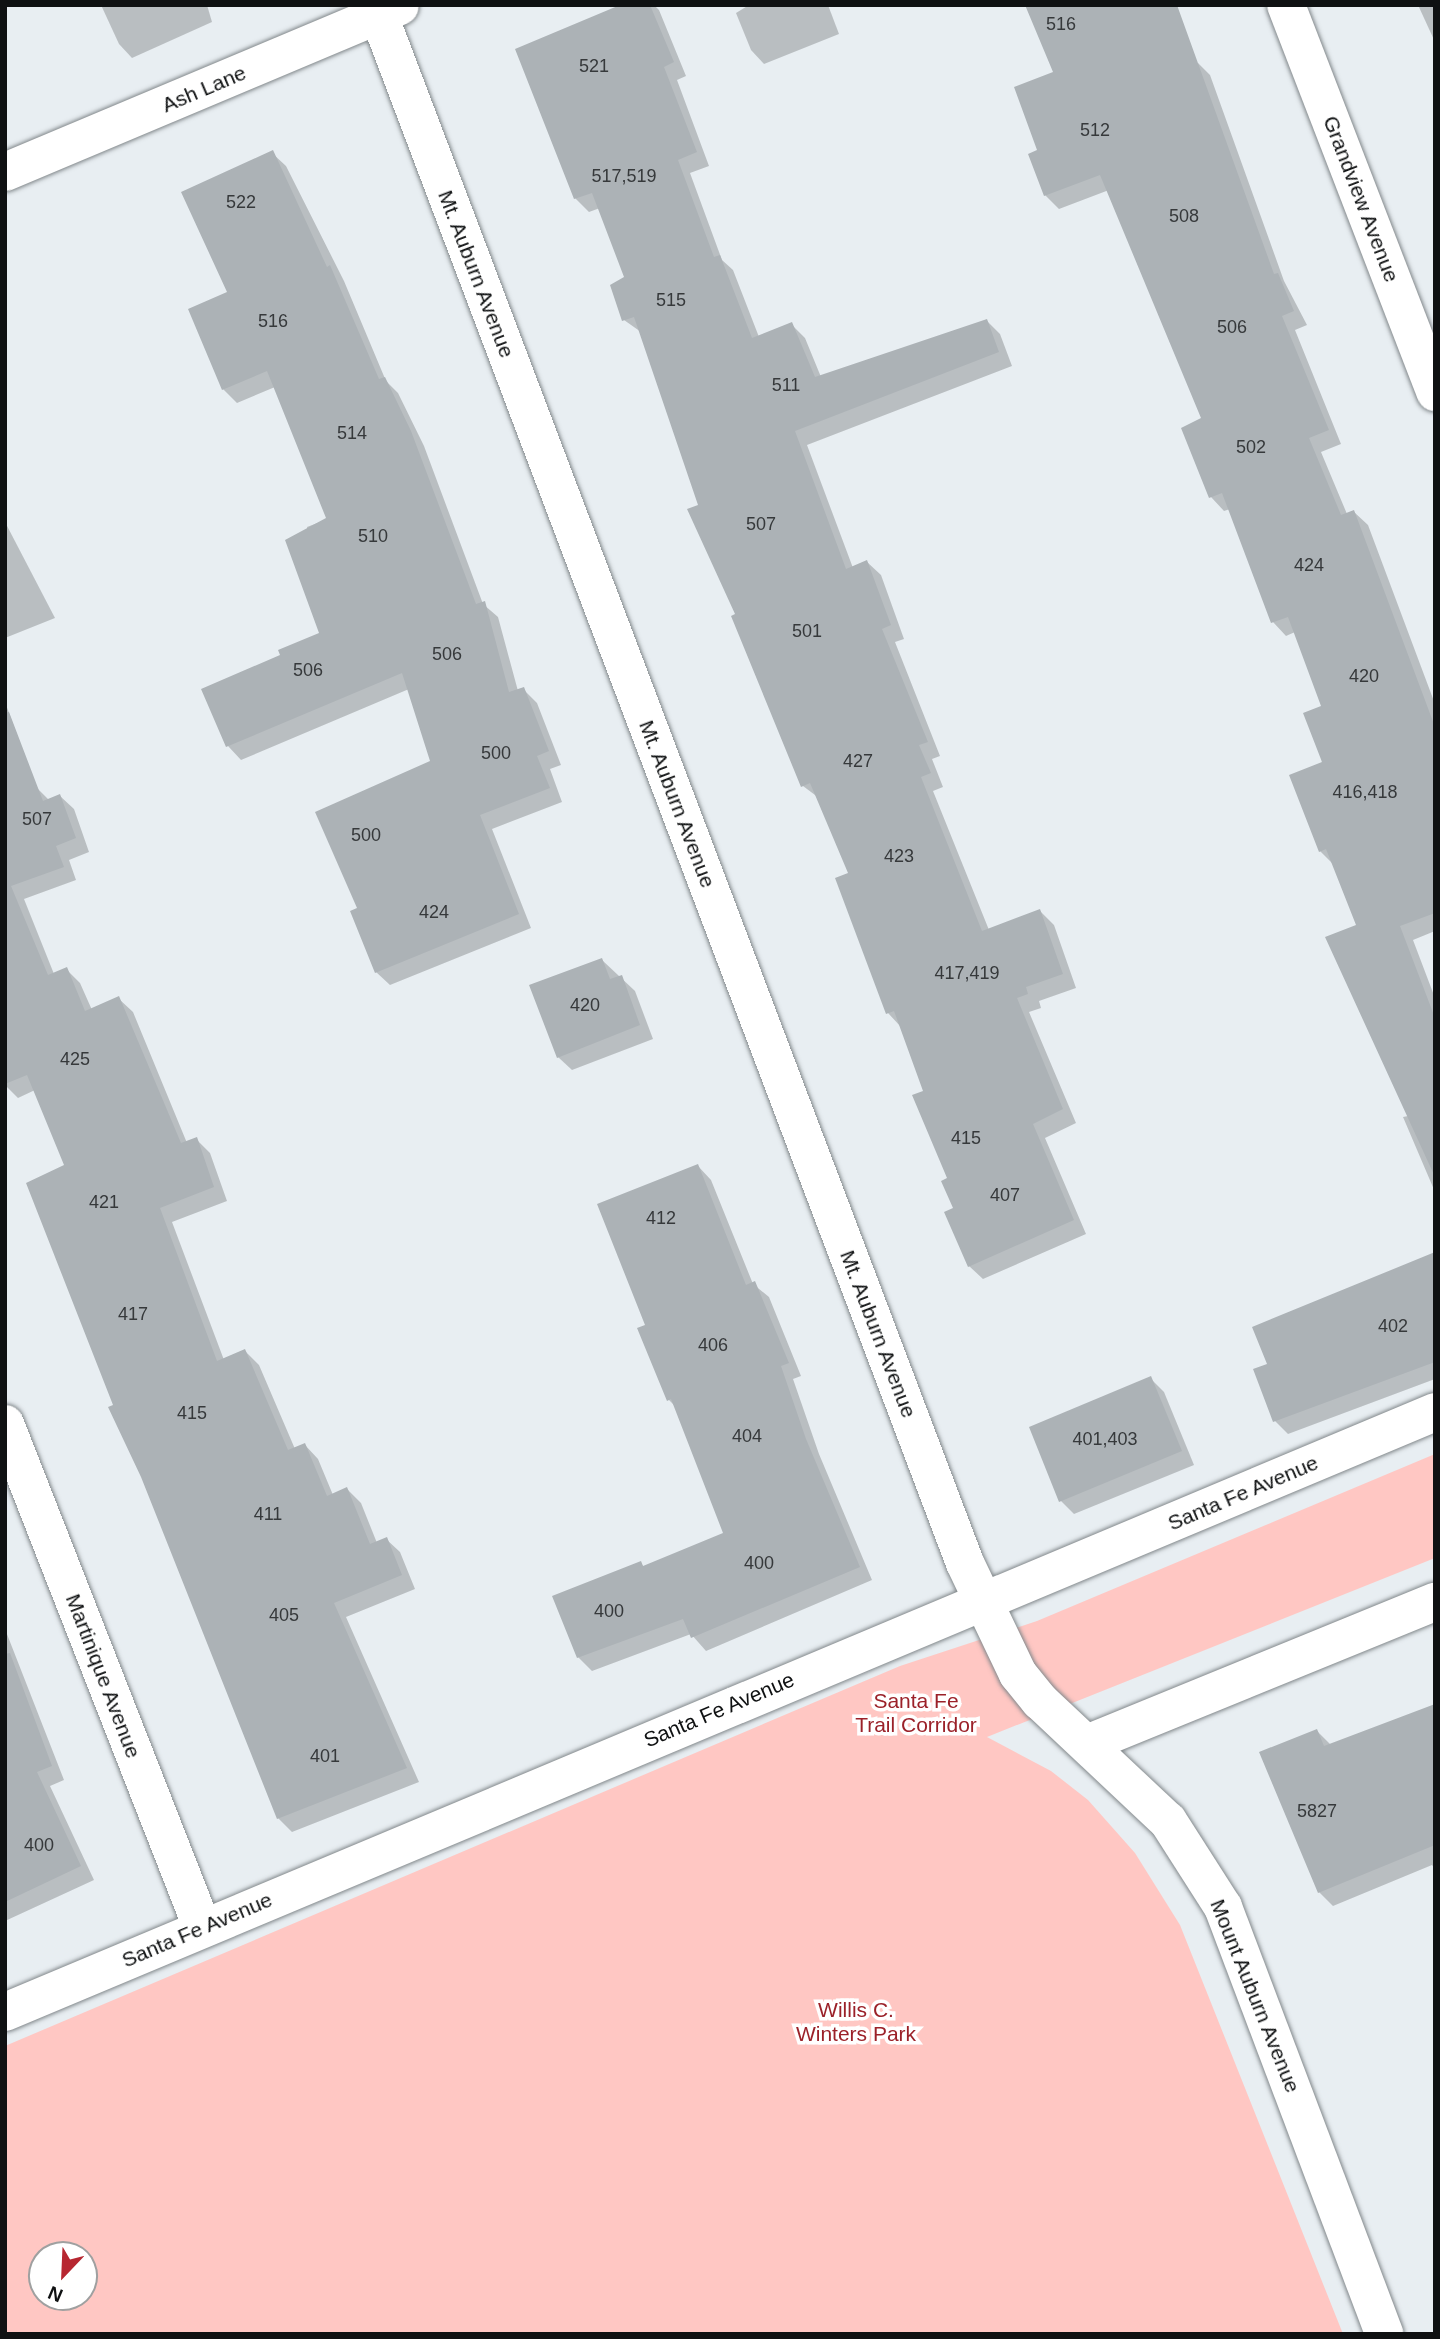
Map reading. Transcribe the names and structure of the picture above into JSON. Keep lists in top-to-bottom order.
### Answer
{
  "streets": {
    "street": [
      "Ash Lane",
      "Grandview Avenue",
      "Mt. Auburn Avenue",
      "Santa Fe Avenue",
      "Martinique Avenue",
      "Mount Auburn Avenue"
    ]
  },
  "crossings": [
    ["Ash Lane", "Mt. Auburn Avenue"],
    ["Mt. Auburn Avenue", "Santa Fe Avenue"],
    ["Mt. Auburn Avenue", "Mount Auburn Avenue"],
    ["Santa Fe Avenue", "Martinique Avenue"],
    ["Santa Fe Avenue", "Mount Auburn Avenue"]
  ],
  "parks": ["Santa Fe Trail Corridor", "Willis C. Winters Park"],
  "house_numbers": [
    "516",
    "521",
    "512",
    "517,519",
    "522",
    "508",
    "515",
    "516",
    "506",
    "511",
    "514",
    "502",
    "507",
    "510",
    "424",
    "501",
    "506",
    "506",
    "420",
    "500",
    "427",
    "416,418",
    "507",
    "500",
    "423",
    "424",
    "417,419",
    "420",
    "425",
    "415",
    "407",
    "421",
    "412",
    "417",
    "402",
    "406",
    "415",
    "404",
    "401,403",
    "411",
    "400",
    "400",
    "405",
    "401",
    "5827",
    "400"
  ],
  "north": "bottom left"
}
